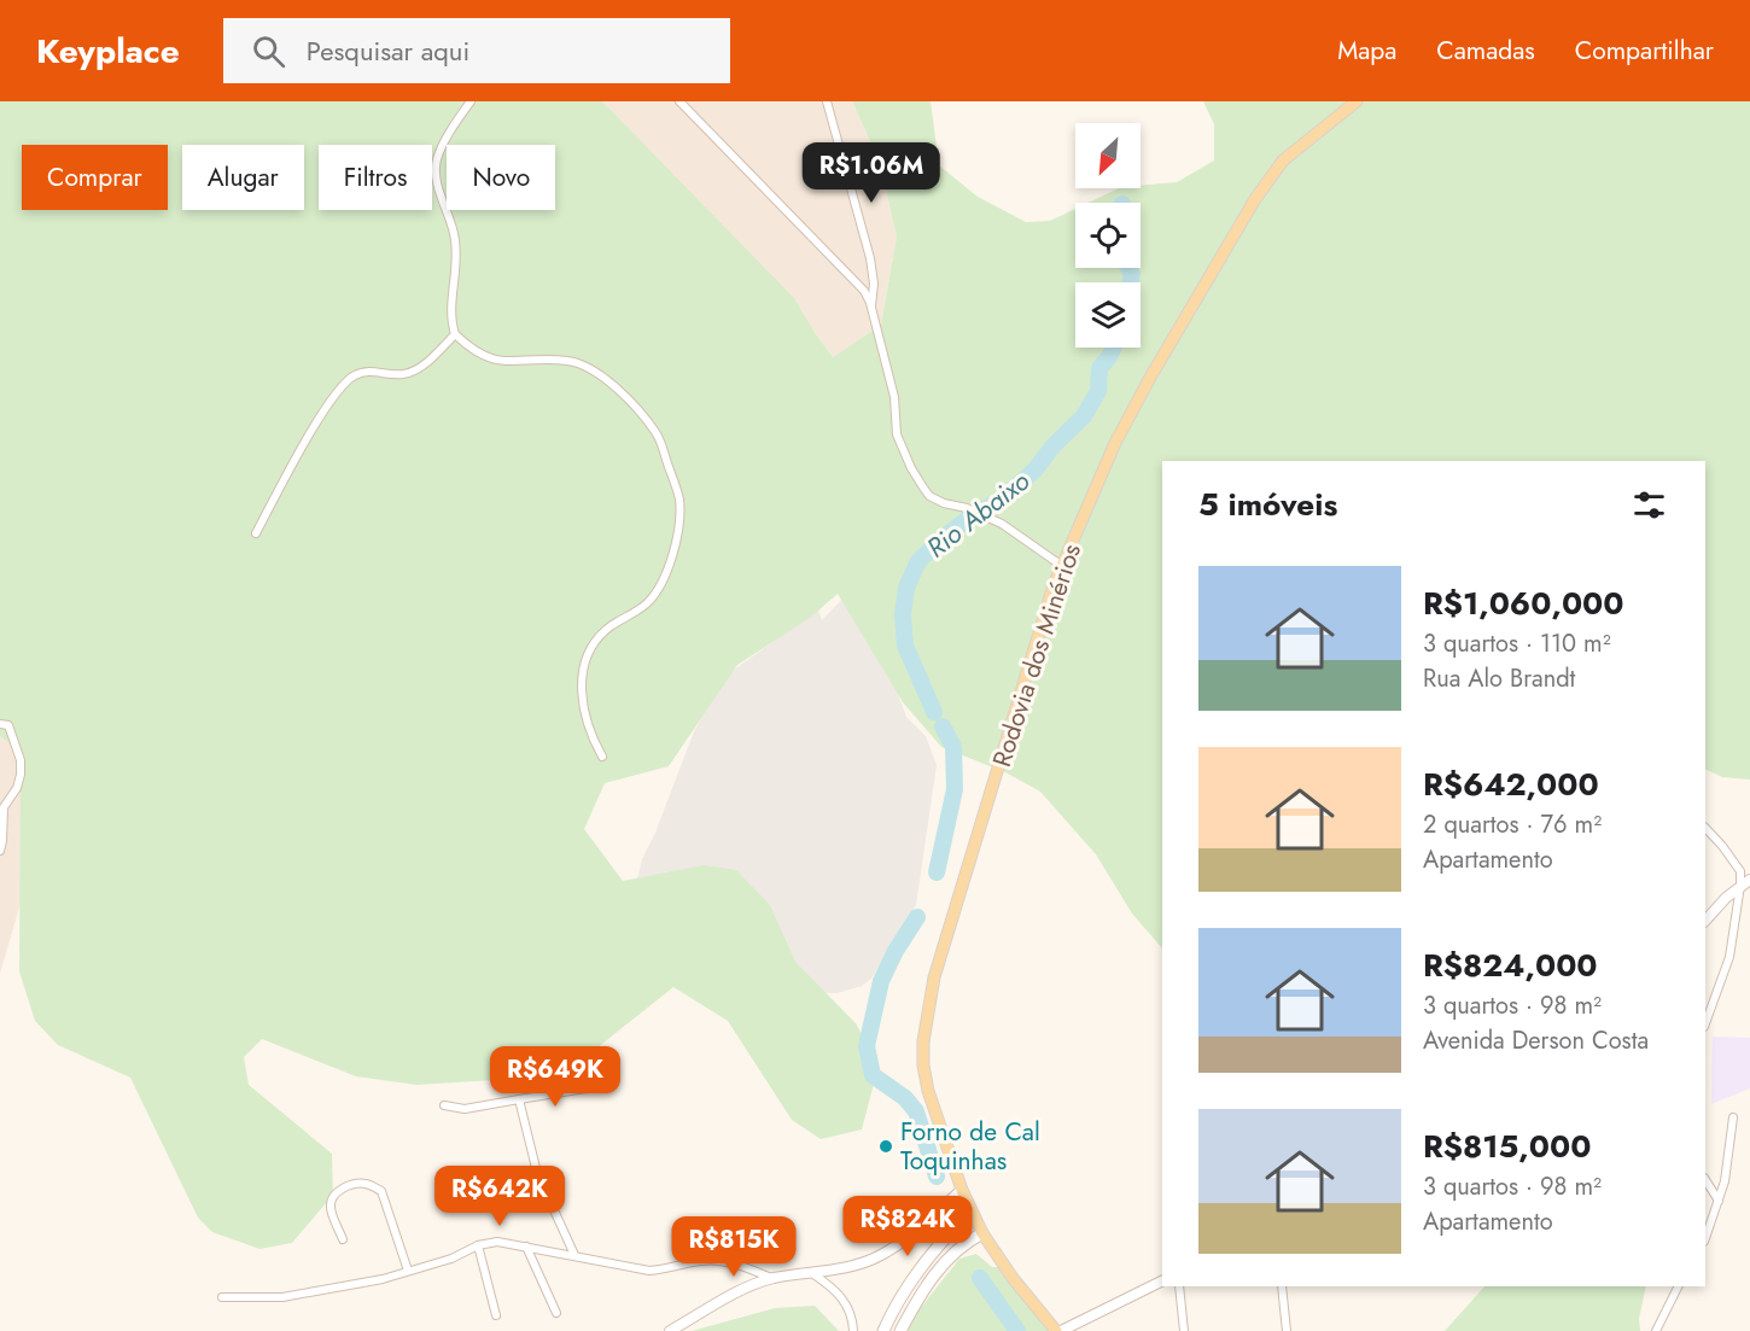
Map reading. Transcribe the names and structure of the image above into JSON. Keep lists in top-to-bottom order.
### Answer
{
  "streets": {
    "main road": ["Rodovia dos Minérios"]
  },
  "water": ["Rio Abaixo"],
  "places": ["Forno de Cal Toquinhas"],
  "north": "bottom left",
  "page": {
    "header": "Keyplace",
    "search": "Pesquisar aqui",
    "nav": ["Mapa", "Camadas", "Compartilhar"],
    "price": [
      "R$1.06M",
      "R$649K",
      "R$642K",
      "R$824K",
      "R$815K"
    ],
    "chip": [
      "Comprar",
      "Alugar",
      "Filtros",
      "Novo"
    ],
    "heading": "5 imóveis",
    "list": [
      {
        "name": "R$1,060,000",
        "note": "3 quartos · 110 m² · Rua Alo Brandt"
      },
      {
        "name": "R$642,000",
        "note": "2 quartos · 76 m² · Apartamento"
      },
      {
        "name": "R$824,000",
        "note": "3 quartos · 98 m² · Avenida Derson Costa"
      },
      {
        "name": "R$815,000",
        "note": "3 quartos · 98 m² · Apartamento"
      }
    ]
  }
}
